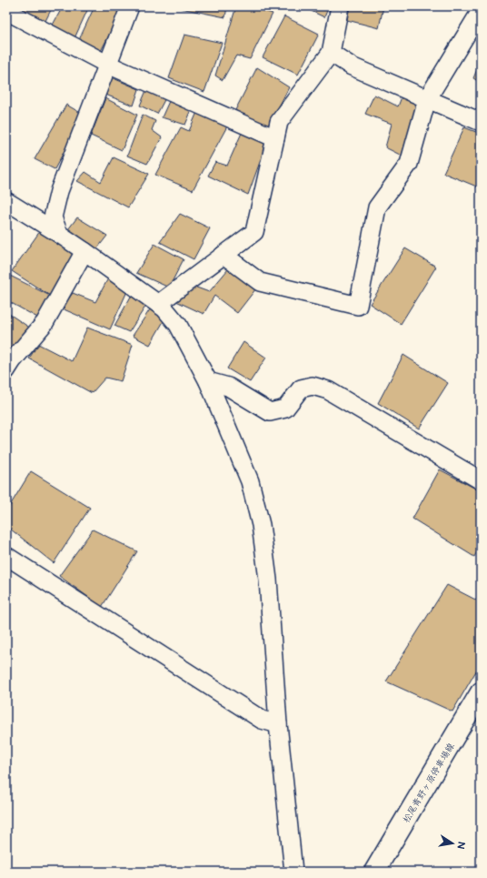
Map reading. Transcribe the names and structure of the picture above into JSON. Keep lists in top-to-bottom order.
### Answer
{
  "streets": {
    "main road": ["松尾青野ヶ原停車場線"]
  },
  "north": "right"
}
